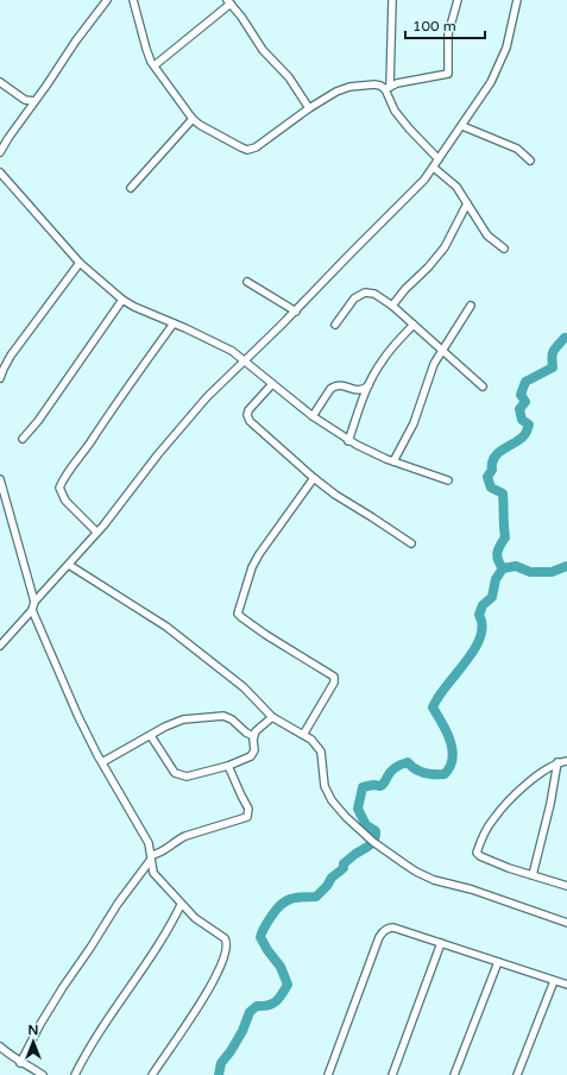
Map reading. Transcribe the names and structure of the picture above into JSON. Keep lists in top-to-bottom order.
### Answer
{
  "scale_bar": "100 m",
  "north": "top"
}
